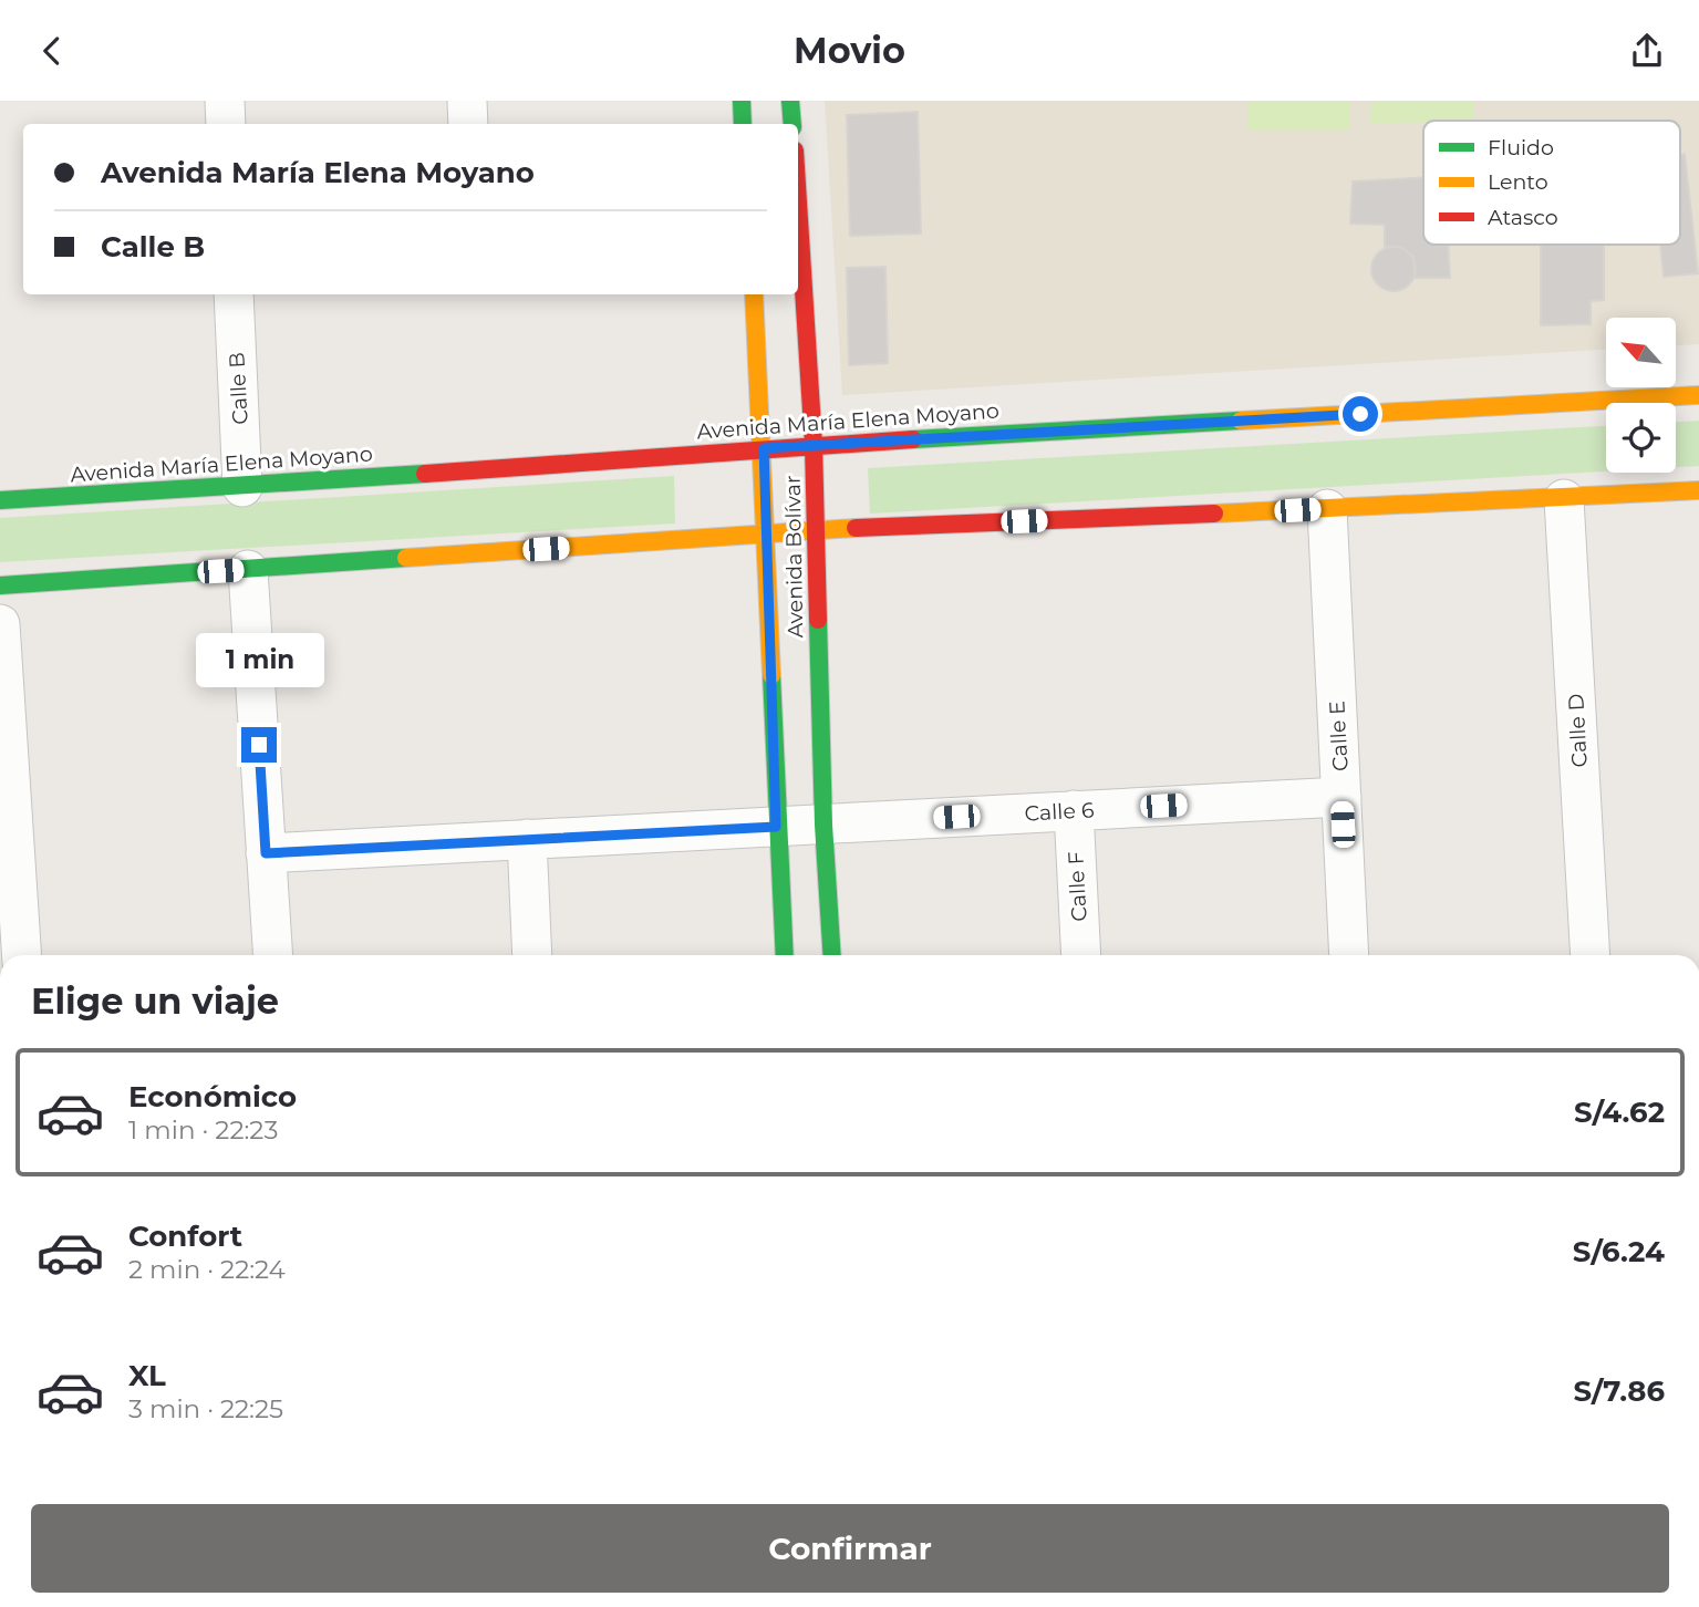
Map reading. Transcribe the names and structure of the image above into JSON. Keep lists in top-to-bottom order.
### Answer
{
  "streets": {
    "street": [
      "Calle B",
      "Avenida María Elena Moyano",
      "Avenida Bolívar",
      "Calle D",
      "Calle E",
      "Calle 6",
      "Calle F"
    ]
  },
  "crossings": [
    ["Calle B", "Avenida María Elena Moyano"],
    ["Avenida María Elena Moyano", "Avenida Bolívar"],
    ["Avenida Bolívar", "Calle 6"],
    ["Calle E", "Calle 6"],
    ["Calle 6", "Calle F"]
  ],
  "legend": ["Fluido", "Lento", "Atasco"],
  "north": "top left",
  "page": {
    "header": "Movio",
    "banner": ["Avenida María Elena Moyano", "Calle B"],
    "bubble": "1 min",
    "heading": "Elige un viaje",
    "list": [
      {
        "name": "Económico",
        "note": "1 min · 22:23",
        "value": "S/4.62"
      },
      {
        "name": "Confort",
        "note": "2 min · 22:24",
        "value": "S/6.24"
      },
      {
        "name": "XL",
        "note": "3 min · 22:25",
        "value": "S/7.86"
      }
    ],
    "buttons": "Confirmar"
  }
}
